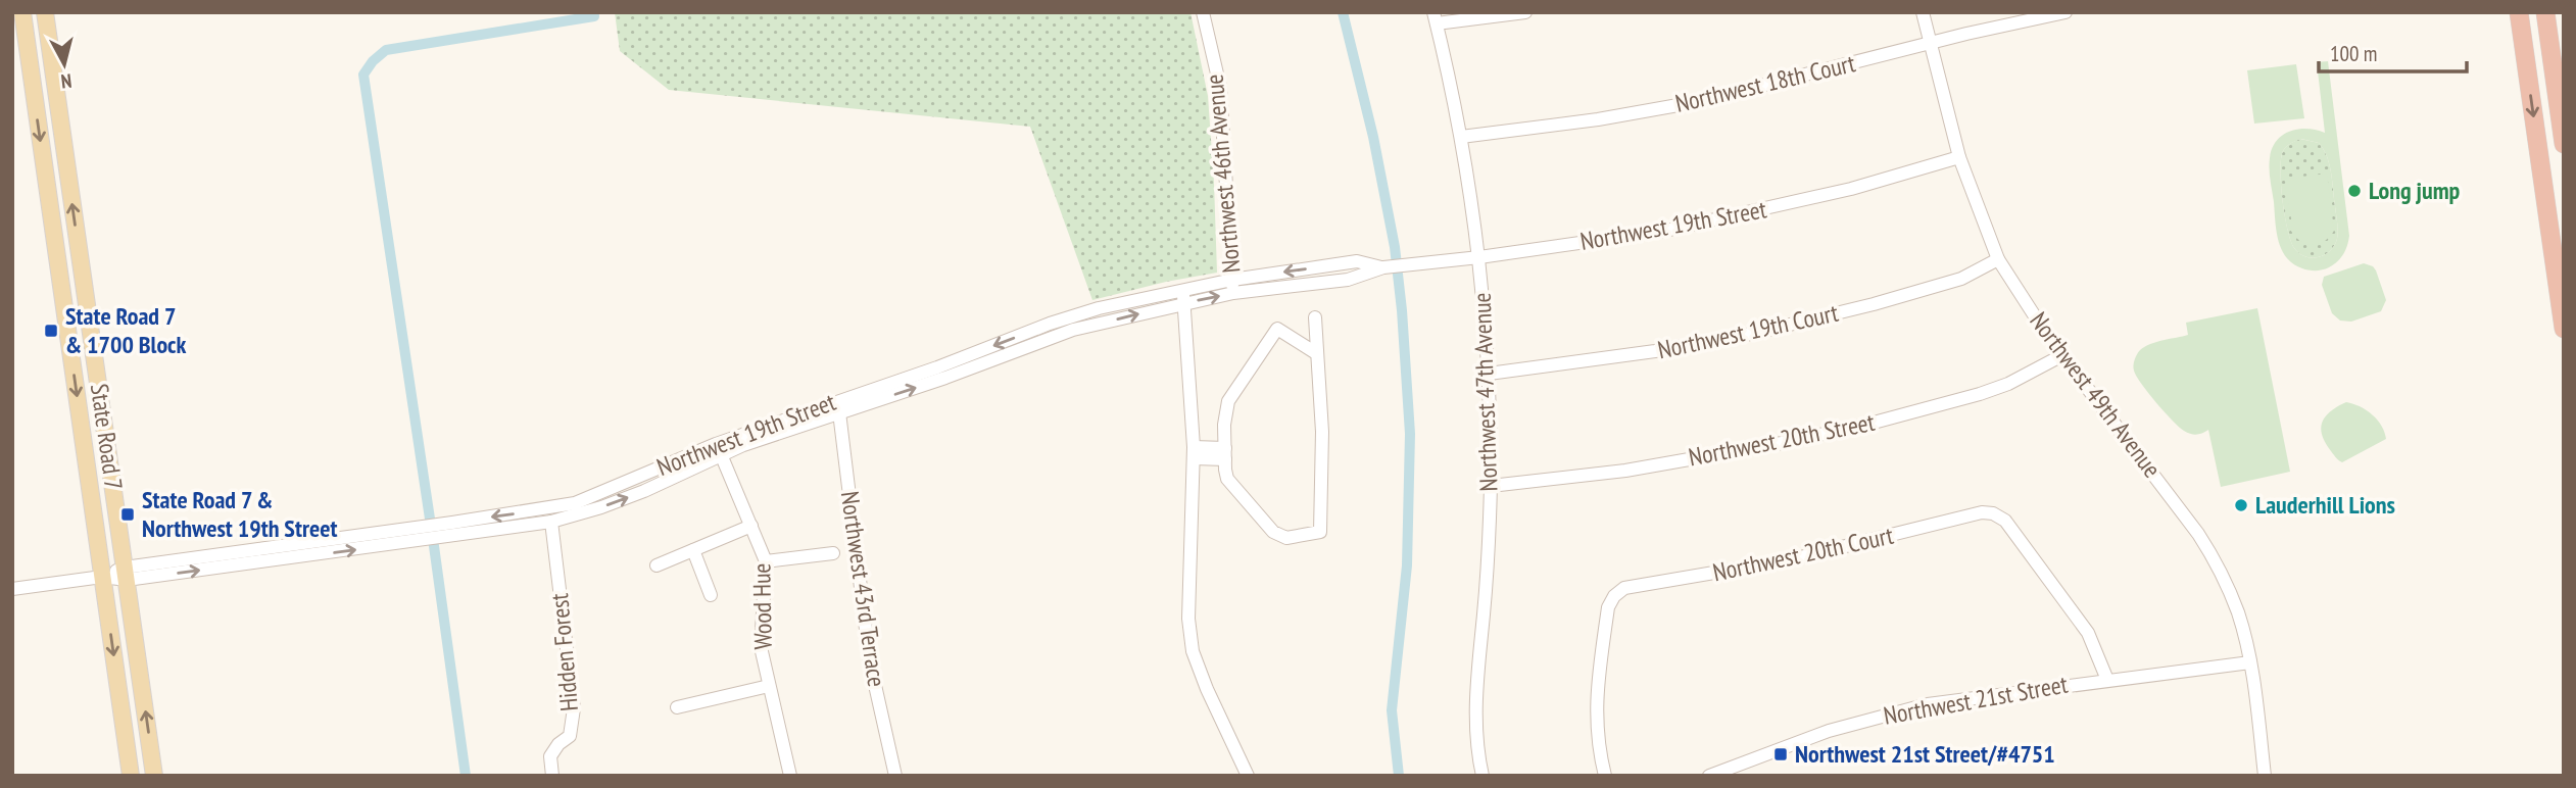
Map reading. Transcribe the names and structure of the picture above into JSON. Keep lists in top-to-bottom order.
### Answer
{
  "streets": {
    "main road": ["State Road 7"],
    "street": [
      "Northwest 18th Court",
      "Northwest 46th Avenue",
      "Northwest 19th Street",
      "Northwest 19th Court",
      "Northwest 47th Avenue",
      "Northwest 49th Avenue",
      "Northwest 20th Street",
      "Northwest 20th Court",
      "Northwest 43rd Terrace",
      "Wood Hue",
      "Hidden Forest",
      "Northwest 21st Street"
    ]
  },
  "crossings": [
    ["Northwest 18th Court", "Northwest 47th Avenue"],
    ["Northwest 18th Court", "Northwest 49th Avenue"],
    ["Northwest 46th Avenue", "Northwest 19th Street"],
    ["Northwest 19th Street", "Northwest 47th Avenue"],
    ["Northwest 19th Street", "Northwest 49th Avenue"],
    ["Northwest 19th Street", "State Road 7"],
    ["Northwest 19th Street", "Northwest 43rd Terrace"],
    ["Northwest 19th Street", "Wood Hue"],
    ["Northwest 19th Street", "Hidden Forest"],
    ["Northwest 19th Court", "Northwest 47th Avenue"],
    ["Northwest 19th Court", "Northwest 49th Avenue"],
    ["Northwest 47th Avenue", "Northwest 20th Street"],
    ["Northwest 49th Avenue", "Northwest 20th Street"],
    ["Northwest 49th Avenue", "Northwest 21st Street"],
    ["Northwest 20th Court", "Northwest 21st Street"]
  ],
  "places": {
    "other": ["Long jump", "Lauderhill Lions"],
    "transit": ["State Road 7 & 1700 Block", "State Road 7 & Northwest 19th Street", "Northwest 21st Street/#4751"]
  },
  "scale_bar": "100 m",
  "north": "bottom"
}
